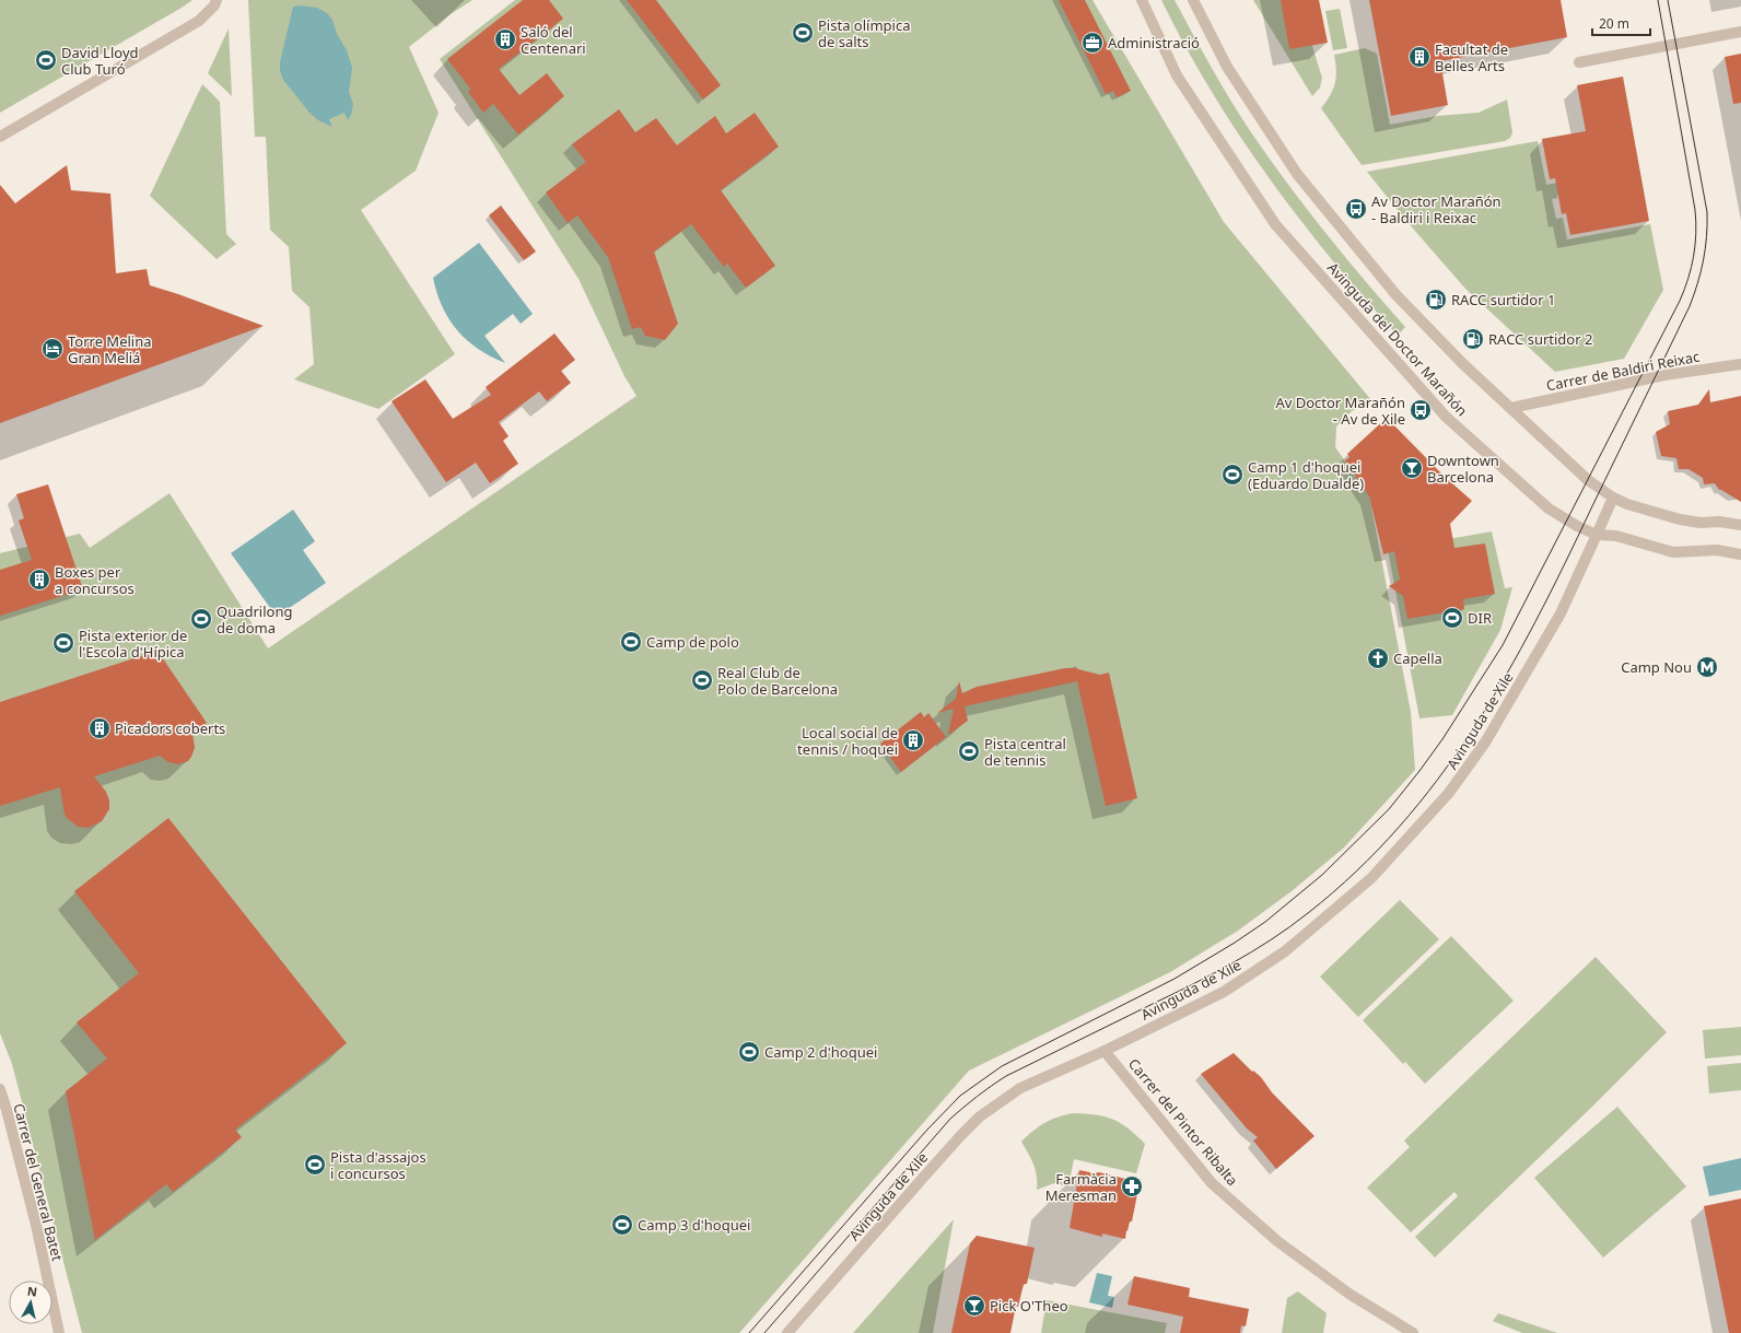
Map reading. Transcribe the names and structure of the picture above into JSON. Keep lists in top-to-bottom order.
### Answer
{
  "streets": {
    "street": [
      "Avinguda del Doctor Marañón",
      "Carrer de Baldiri Reixac",
      "Avinguda de Xile",
      "Carrer del Pintor Ribalta",
      "Carrer del General Batet"
    ]
  },
  "crossings": [
    ["Avinguda del Doctor Marañón", "Carrer de Baldiri Reixac"],
    ["Avinguda del Doctor Marañón", "Avinguda de Xile"],
    ["Avinguda de Xile", "Carrer del Pintor Ribalta"]
  ],
  "places": {
    "sports": [
      "Pista olímpica de salts",
      "David Lloyd Club Turó",
      "Camp 1 d'hoquei (Eduardo Dualde)",
      "DIR",
      "Quadrilong de doma",
      "Camp de polo",
      "Pista exterior de l'Escola d'Hípica",
      "Real Club de Polo de Barcelona",
      "Pista central de tennis",
      "Camp 2 d'hoquei",
      "Pista d'assajos i concursos",
      "Camp 3 d'hoquei"
    ],
    "building": [
      "Saló del Centenari",
      "Facultat de Belles Arts",
      "Boxes per a concursos",
      "Picadors coberts",
      "Local social de tennis / hoquei"
    ],
    "office": ["Administració"],
    "bus stop": ["Av Doctor Marañón - Baldiri i Reixac", "Av Doctor Marañón - Av de Xile"],
    "fuel station": ["RACC surtidor 1", "RACC surtidor 2"],
    "hotel": ["Torre Melina Gran Meliá"],
    "bar": ["Downtown Barcelona", "Pick O'Theo"],
    "church": ["Capella"],
    "metro station": ["Camp Nou"],
    "pharmacy": ["Farmàcia Meresman"]
  },
  "scale_bar": "20 m",
  "north": "top"
}
